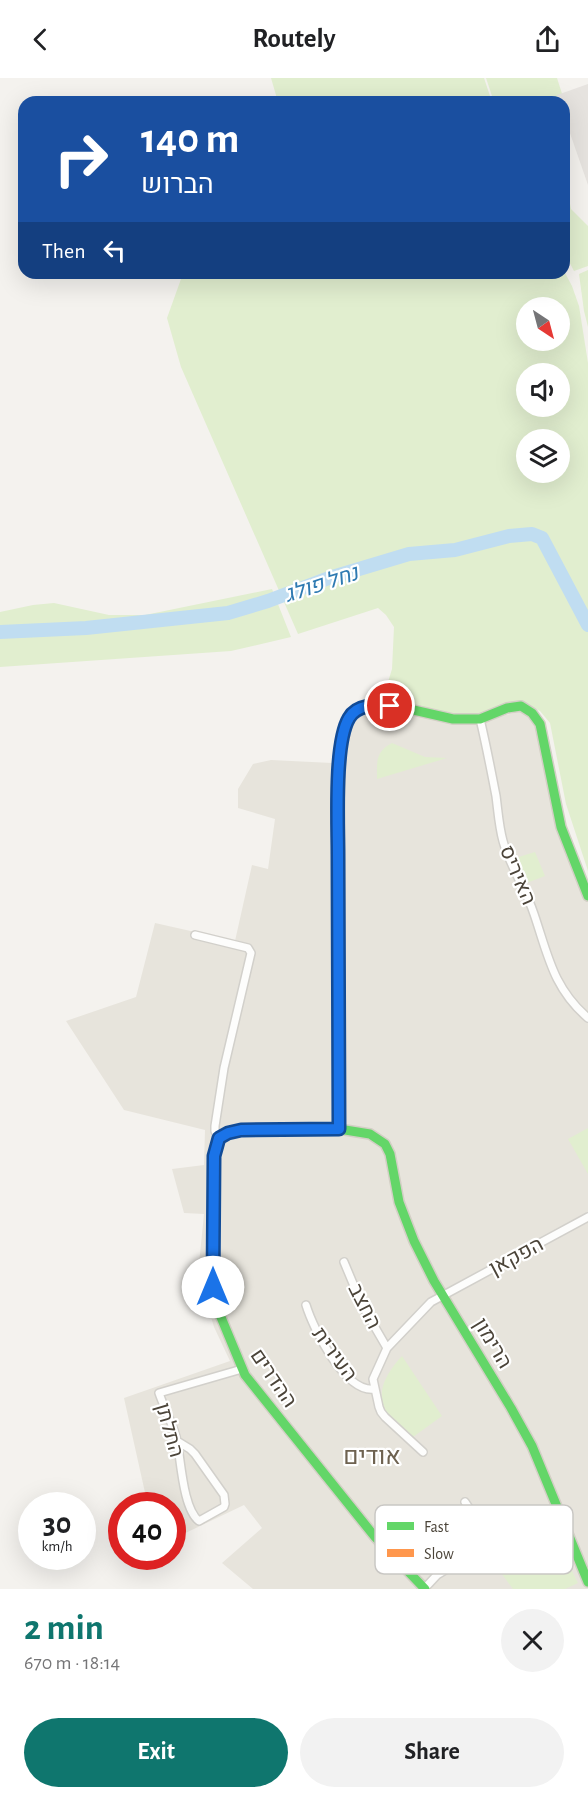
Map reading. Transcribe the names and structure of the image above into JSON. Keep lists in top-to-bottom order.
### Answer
{
  "streets": {
    "street": [
      "האיריס",
      "הפקאן",
      "החצב",
      "הרימון",
      "העירית",
      "ההדרים",
      "התלתן"
    ]
  },
  "crossings": [
    ["הפקאן", "החצב"],
    ["הפקאן", "הרימון"],
    ["הפקאן", "העירית"],
    ["ההדרים", "התלתן"]
  ],
  "districts": ["אודים"],
  "water": ["נחל פולג"],
  "legend": ["Fast", "Slow"],
  "north": "bottom right",
  "page": {
    "header": "Routely",
    "turn": ["140 m", "הברוש"],
    "then": "Then",
    "speed": "30 km/h",
    "limit": "40",
    "heading": ["2 min", "670 m · 18:14"],
    "buttons": ["Exit", "Share"]
  }
}
